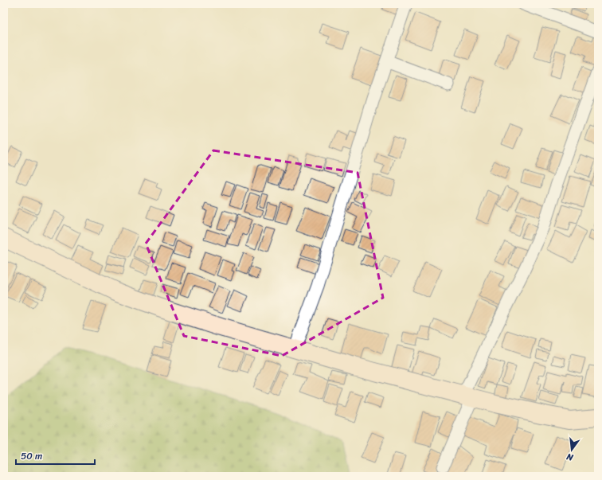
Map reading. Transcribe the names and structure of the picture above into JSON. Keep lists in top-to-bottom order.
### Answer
{
  "scale_bar": "50 m",
  "north": "bottom"
}
